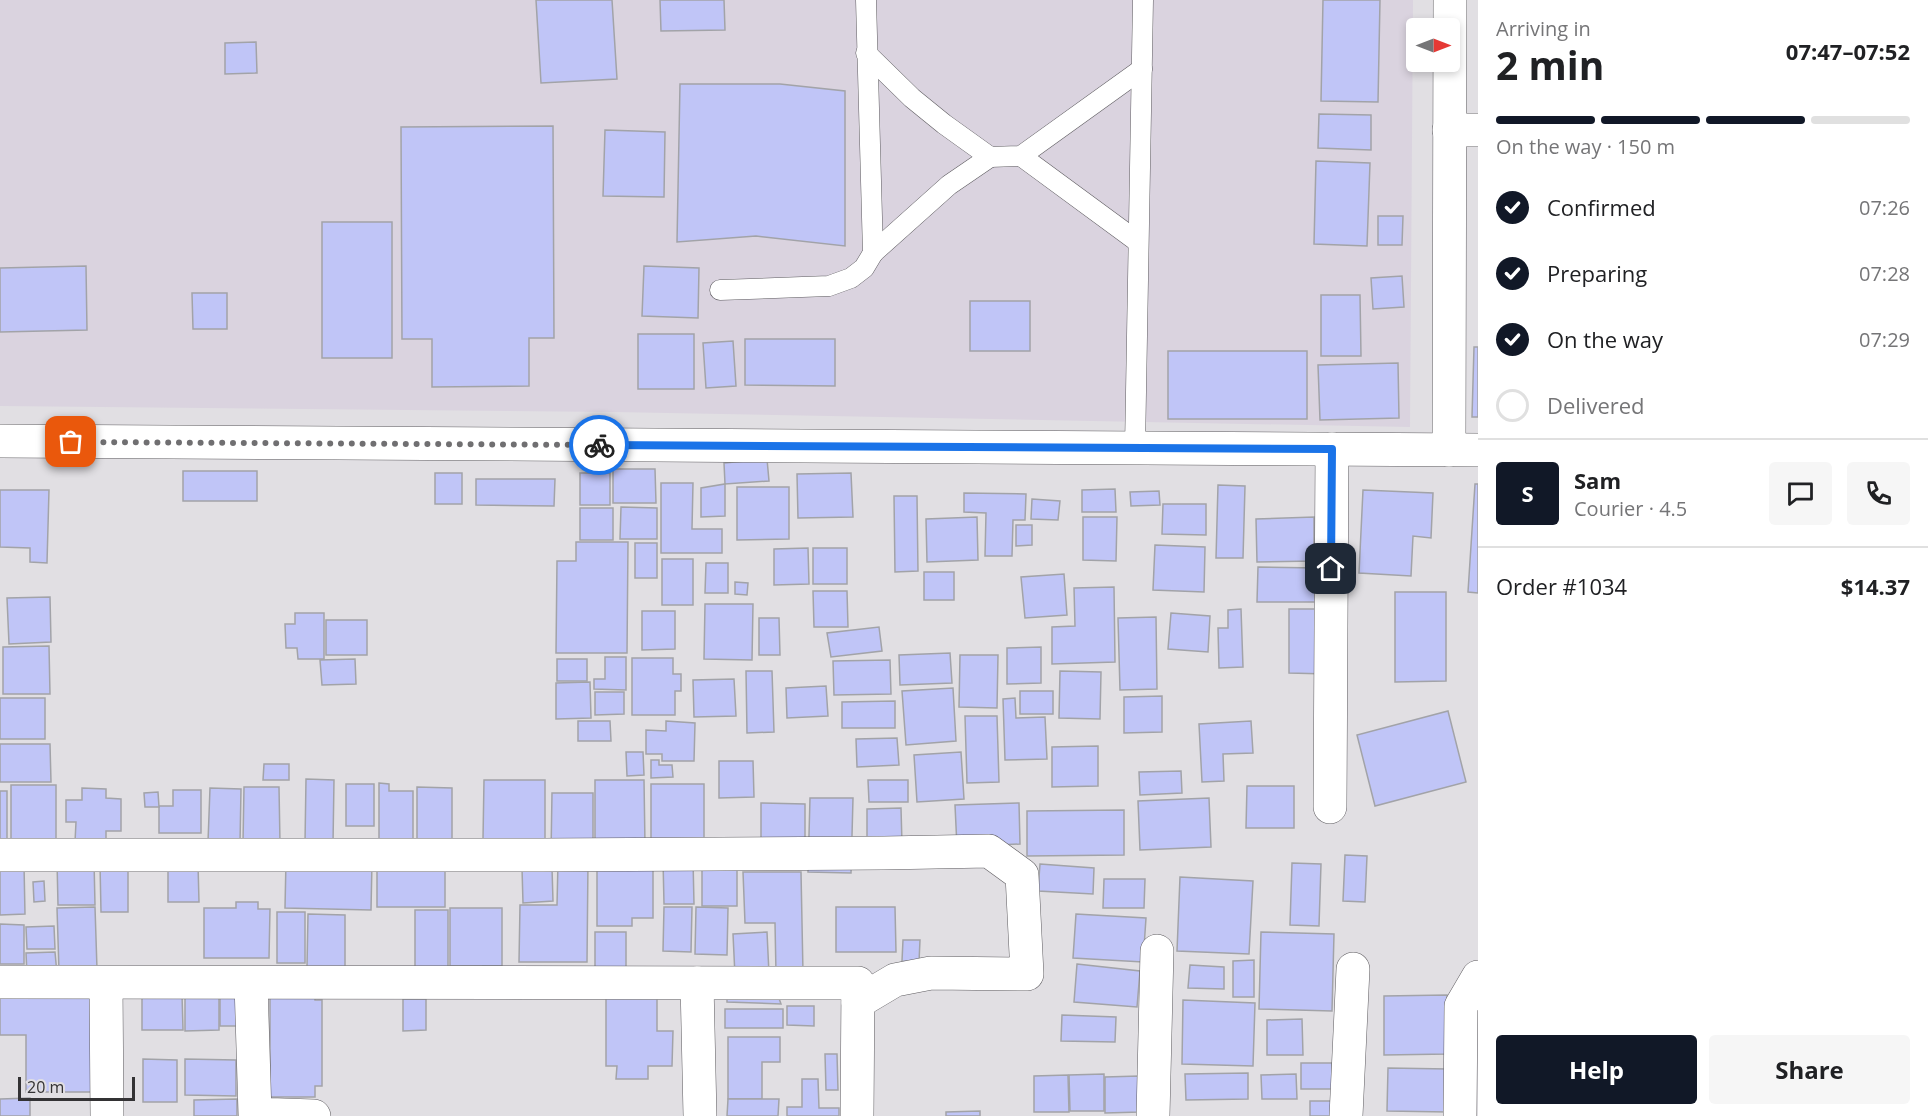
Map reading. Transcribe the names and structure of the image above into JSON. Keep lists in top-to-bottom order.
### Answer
{
  "scale_bar": "20 m",
  "north": "right",
  "page": {
    "heading": ["2 min", "Arriving in", "07:47–07:52"],
    "panel": [
      "Sam",
      "Courier · 4.5",
      "Order #1034",
      "$14.37"
    ],
    "bar": "On the way · 150 m",
    "list": [
      ["Confirmed", "07:26"],
      ["Preparing", "07:28"],
      ["On the way", "07:29"],
      "Delivered"
    ],
    "round": "S",
    "buttons": ["Help", "Share"],
    "scale": "20 m"
  }
}
